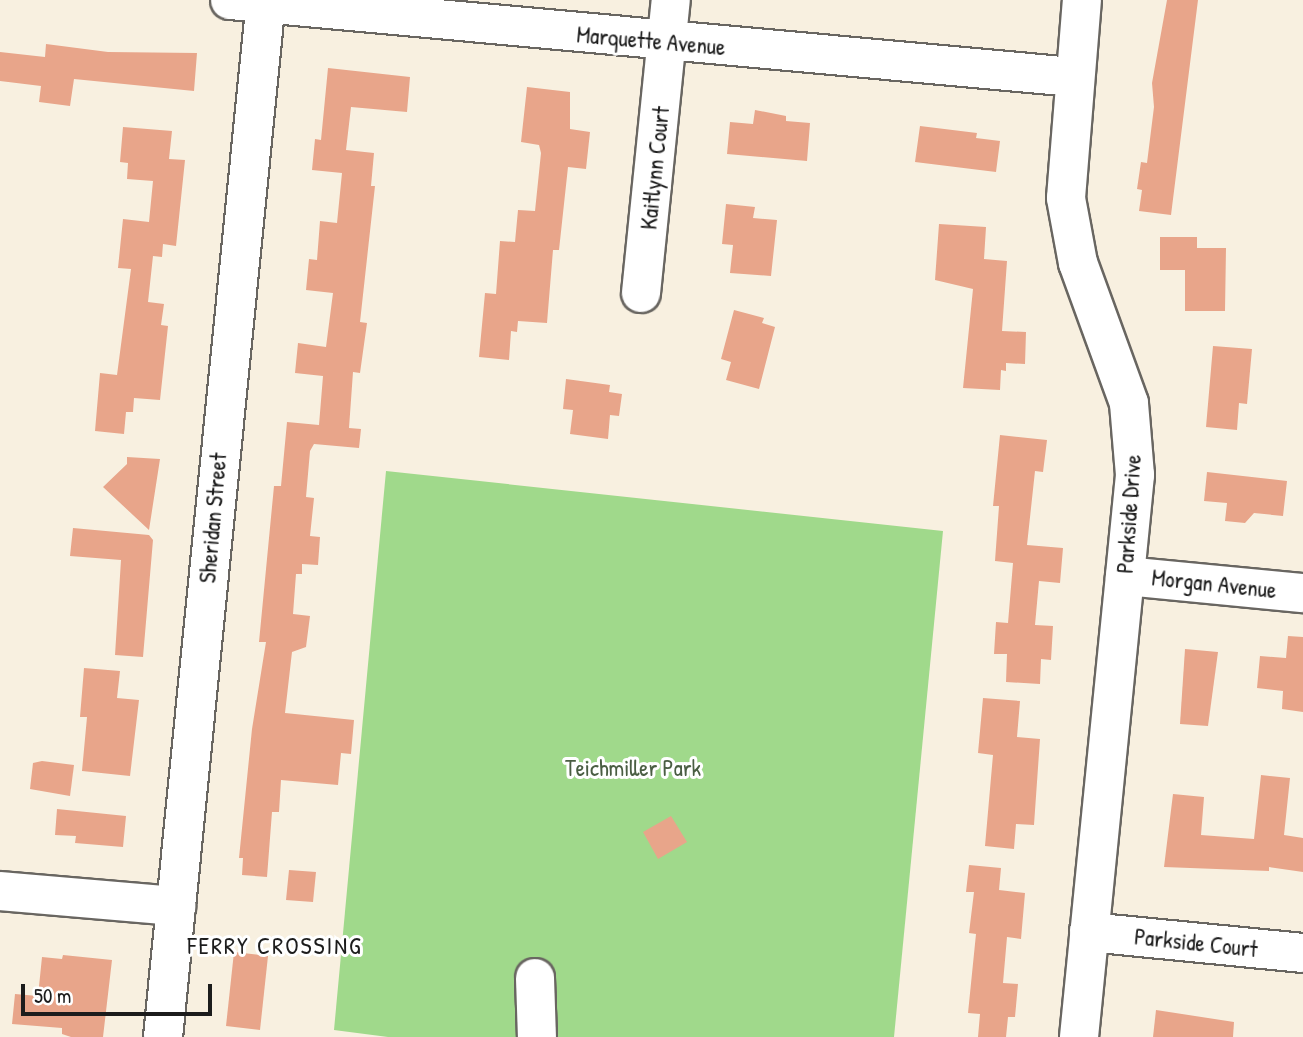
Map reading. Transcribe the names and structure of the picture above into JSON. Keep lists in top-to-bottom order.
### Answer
{
  "streets": {
    "street": [
      "Marquette Avenue",
      "Kaitlynn Court",
      "Parkside Drive",
      "Sheridan Street",
      "Morgan Avenue",
      "Parkside Court"
    ]
  },
  "crossings": [
    ["Marquette Avenue", "Kaitlynn Court"],
    ["Marquette Avenue", "Parkside Drive"],
    ["Marquette Avenue", "Sheridan Street"],
    ["Parkside Drive", "Morgan Avenue"],
    ["Parkside Drive", "Parkside Court"]
  ],
  "districts": ["FERRY CROSSING"],
  "parks": ["Teichmiller Park"],
  "scale_bar": "50 m"
}
